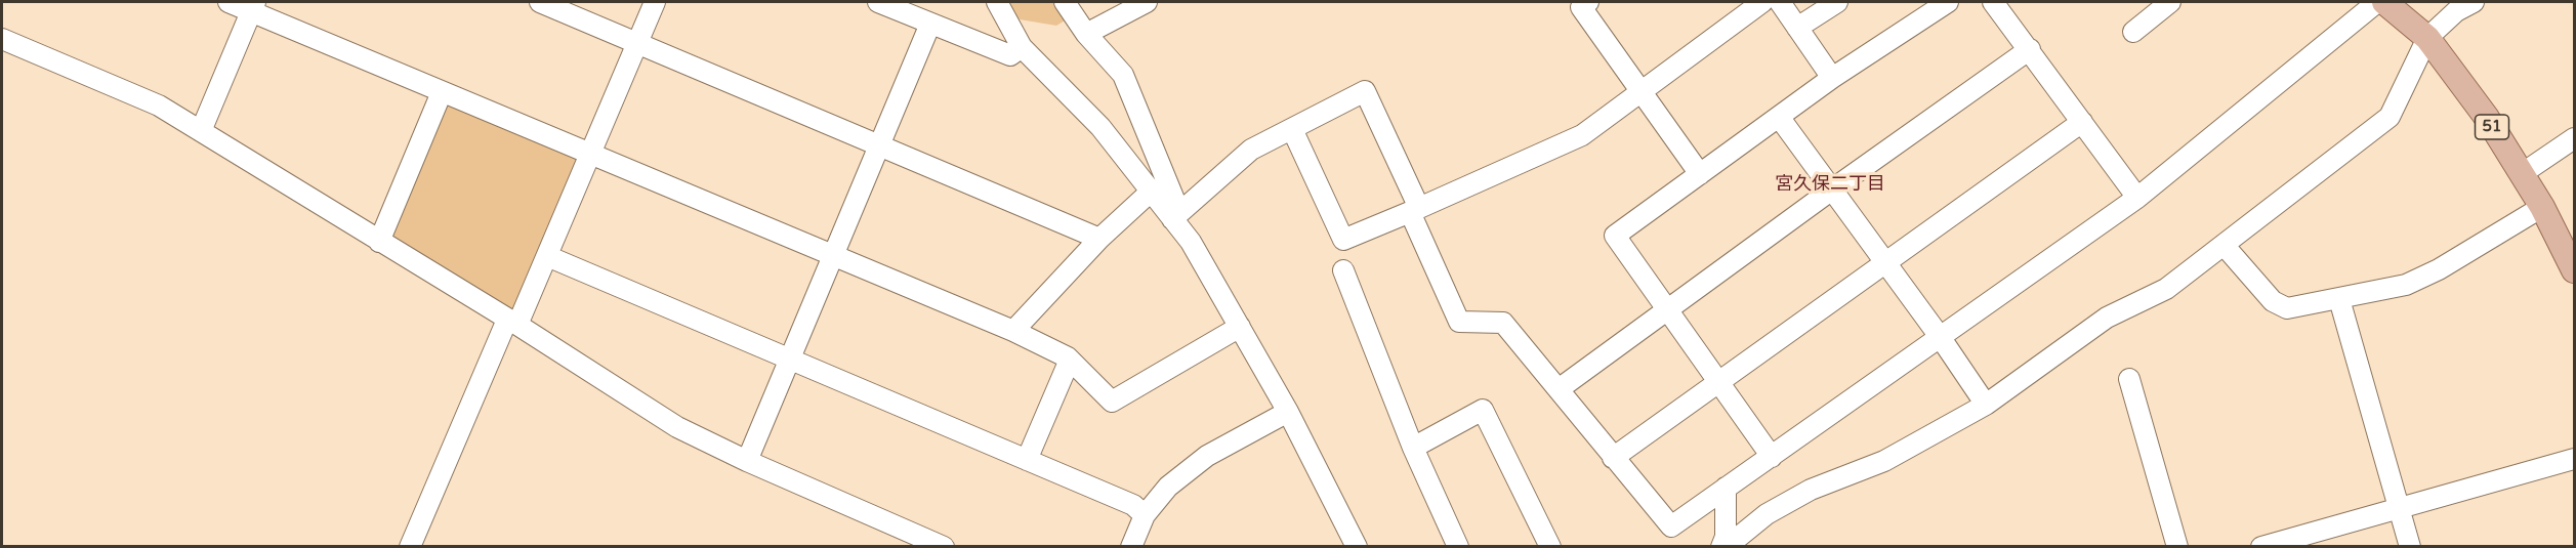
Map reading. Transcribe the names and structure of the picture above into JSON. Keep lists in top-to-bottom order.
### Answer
{
  "streets": {
    "main road": ["51"]
  },
  "districts": ["宮久保二丁目"]
}
